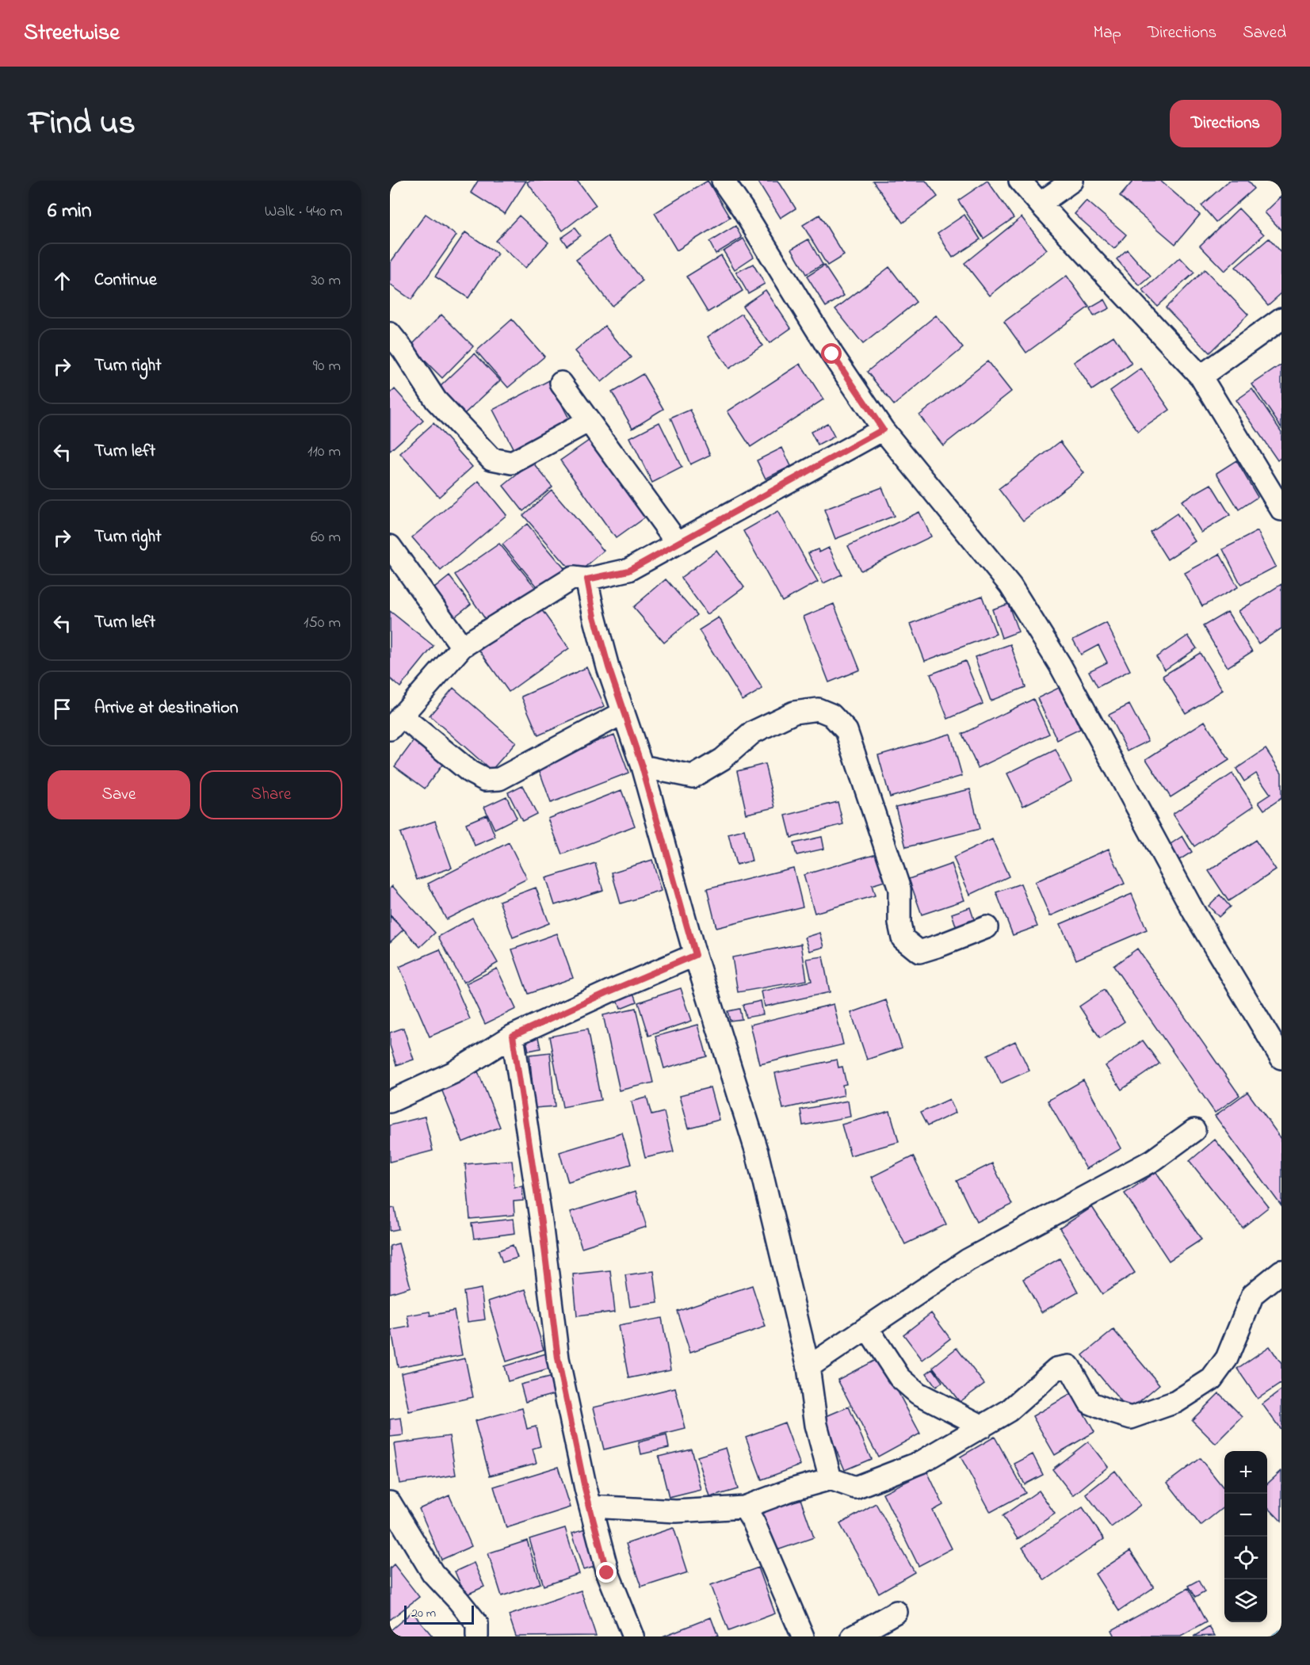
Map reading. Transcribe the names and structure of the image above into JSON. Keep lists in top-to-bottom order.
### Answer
{
  "scale_bar": "20 m",
  "page": {
    "header": "Streetwise",
    "nav": ["Map", "Directions", "Saved"],
    "title": "Find us",
    "buttons": [
      "Directions",
      ["Save", "Share"]
    ],
    "heading": ["6 min", "Walk · 440 m"],
    "list": [
      ["Continue", "30 m"],
      ["Turn right", "90 m"],
      ["Turn left", "110 m"],
      ["Turn right", "60 m"],
      ["Turn left", "150 m"],
      "Arrive at destination"
    ],
    "map_buttons": ["+", "−"],
    "scale": "20 m"
  }
}
